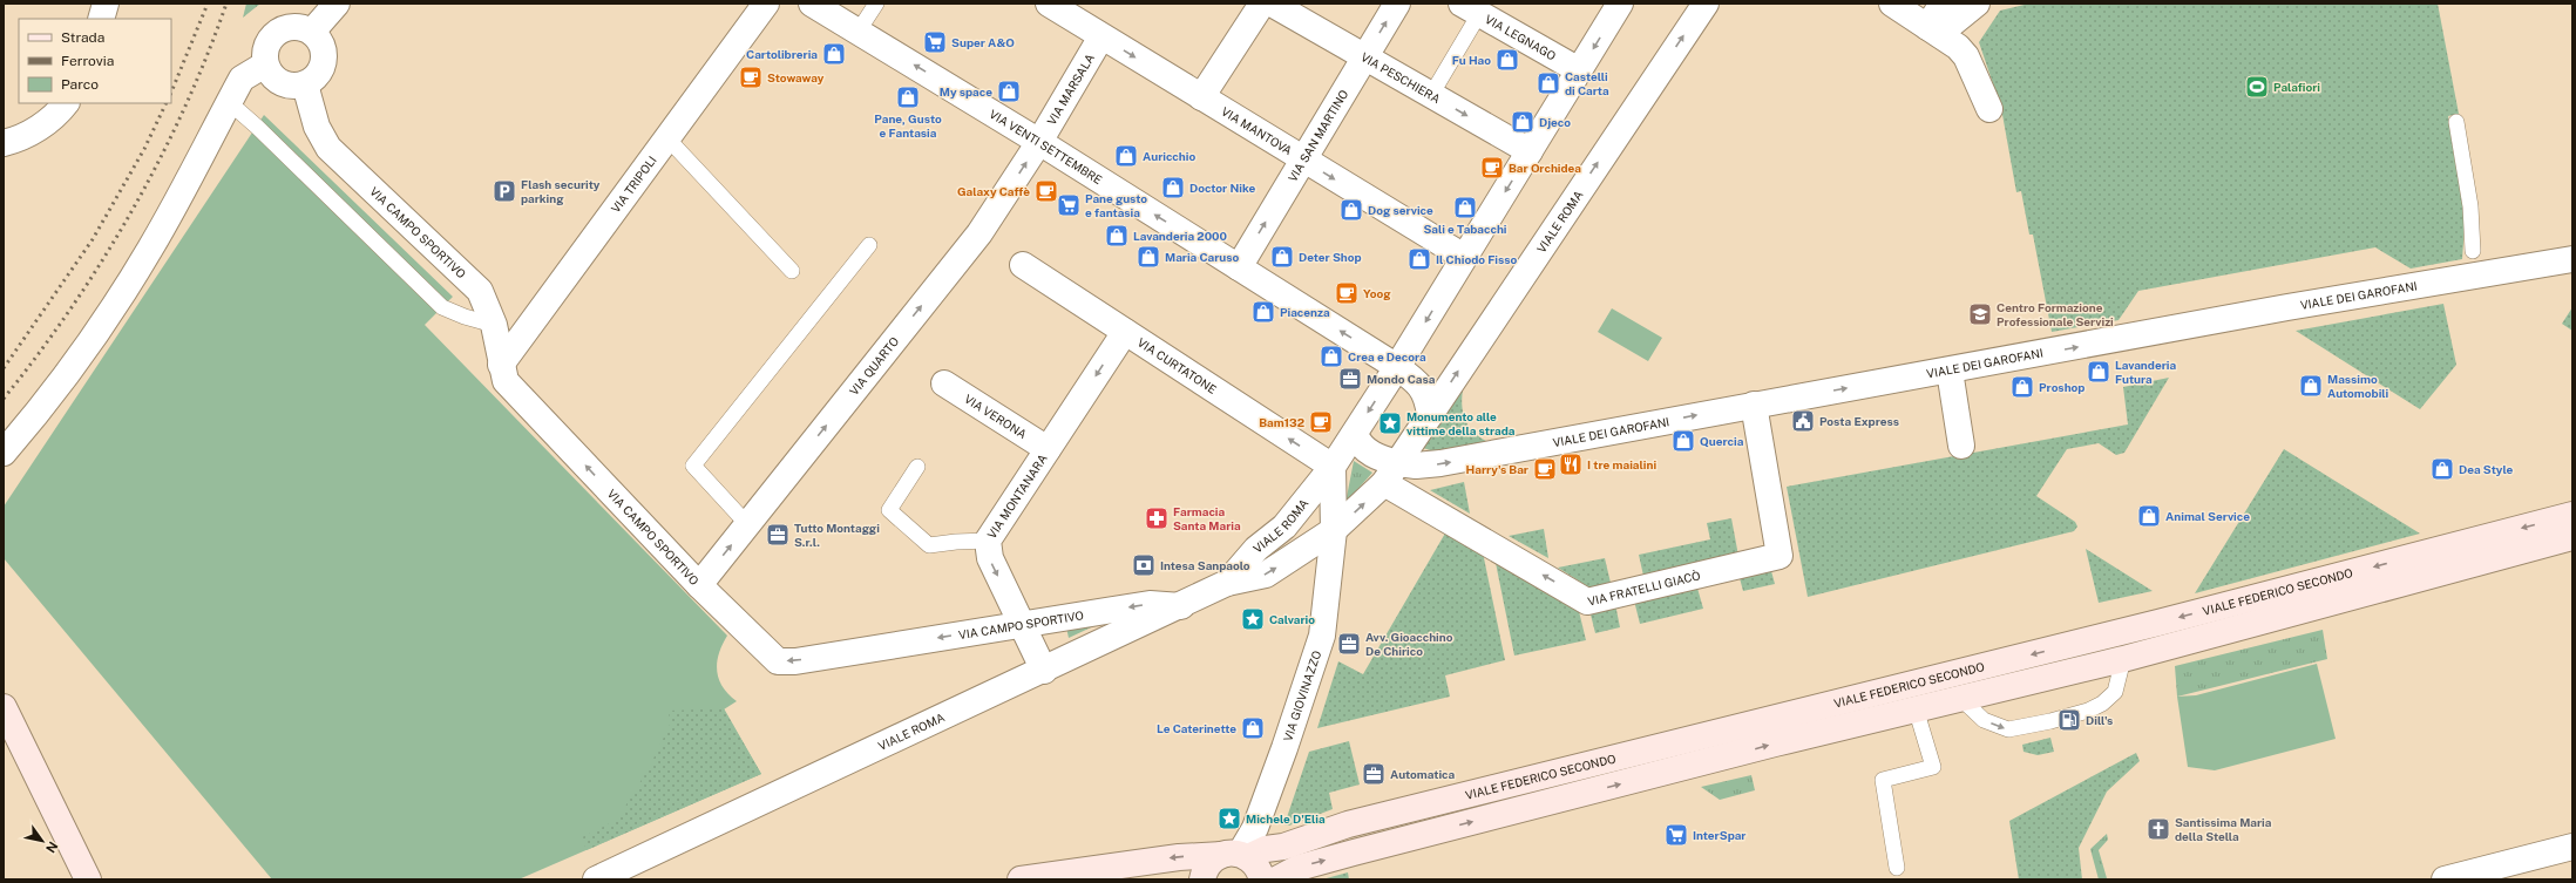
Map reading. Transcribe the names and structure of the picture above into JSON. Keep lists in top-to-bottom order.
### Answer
{
  "streets": {
    "main road": ["VIALE FEDERICO SECONDO"],
    "street": [
      "VIA LEGNAGO",
      "VIA PESCHIERA",
      "VIA MARSALA",
      "VIA MANTOVA",
      "VIA SAN MARTINO",
      "VIA VENTI SETTEMBRE",
      "VIA TRIPOLI",
      "VIALE ROMA",
      "VIA CAMPO SPORTIVO",
      "VIALE DEI GAROFANI",
      "VIA CURTATONE",
      "VIA QUARTO",
      "VIA VERONA",
      "VIA MONTANARA",
      "VIA FRATELLI GIACÒ",
      "VIA GIOVINAZZO"
    ]
  },
  "crossings": [
    ["VIA LEGNAGO", "VIALE ROMA"],
    ["VIA PESCHIERA", "VIA SAN MARTINO"],
    ["VIA PESCHIERA", "VIALE ROMA"],
    ["VIA MARSALA", "VIA MANTOVA"],
    ["VIA MARSALA", "VIA VENTI SETTEMBRE"],
    ["VIA MARSALA", "VIA QUARTO"],
    ["VIA MANTOVA", "VIA SAN MARTINO"],
    ["VIA MANTOVA", "VIALE ROMA"],
    ["VIA SAN MARTINO", "VIA VENTI SETTEMBRE"],
    ["VIA VENTI SETTEMBRE", "VIALE ROMA"],
    ["VIA VENTI SETTEMBRE", "VIA QUARTO"],
    ["VIA TRIPOLI", "VIA CAMPO SPORTIVO"],
    ["VIALE ROMA", "VIA CAMPO SPORTIVO"],
    ["VIALE ROMA", "VIALE DEI GAROFANI"],
    ["VIALE ROMA", "VIA CURTATONE"],
    ["VIALE ROMA", "VIA MONTANARA"],
    ["VIALE ROMA", "VIA FRATELLI GIACÒ"],
    ["VIALE ROMA", "VIA GIOVINAZZO"],
    ["VIA CAMPO SPORTIVO", "VIA QUARTO"],
    ["VIA CAMPO SPORTIVO", "VIA MONTANARA"],
    ["VIALE DEI GAROFANI", "VIA FRATELLI GIACÒ"],
    ["VIA CURTATONE", "VIA MONTANARA"],
    ["VIA VERONA", "VIA MONTANARA"],
    ["VIALE FEDERICO SECONDO", "VIA GIOVINAZZO"]
  ],
  "one_way": [
    "VIA PESCHIERA",
    "VIA MANTOVA",
    "VIA SAN MARTINO",
    "VIA VENTI SETTEMBRE",
    "VIA CAMPO SPORTIVO",
    "VIALE DEI GAROFANI",
    "VIA CURTATONE",
    "VIA QUARTO",
    "VIA MONTANARA"
  ],
  "places": {
    "supermarket": ["Super A&O", "Pane gusto e fantasia", "InterSpar"],
    "shop": [
      "Cartolibreria",
      "Fu Hao",
      "Castelli di Carta",
      "My space",
      "Pane, Gusto e Fantasia",
      "Djeco",
      "Auricchio",
      "Doctor Nike",
      "Sali e Tabacchi",
      "Dog service",
      "Lavanderia 2000",
      "Maria Caruso",
      "Deter Shop",
      "Il Chiodo Fisso",
      "Piacenza",
      "Crea e Decora",
      "Lavanderia Futura",
      "Massimo Automobili",
      "Proshop",
      "Quercia",
      "Dea Style",
      "Animal Service",
      "Le Caterinette"
    ],
    "cafe": [
      "Stowaway",
      "Bar Orchidea",
      "Galaxy Caffè",
      "Yoog",
      "Bam132",
      "Harry's Bar"
    ],
    "sports": ["Palafiori"],
    "parking": ["Flash security parking"],
    "school or university": ["Centro Formazione Professionale Servizi"],
    "office": [
      "Mondo Casa",
      "Tutto Montaggi S.r.l.",
      "Avv. Gioacchino De Chirico",
      "Automatica"
    ],
    "public building": ["Posta Express"],
    "place": ["Monumento alle vittime della strada", "Calvario", "Michele D'Elia"],
    "restaurant": ["I tre maialini"],
    "pharmacy": ["Farmacia Santa Maria"],
    "bank": ["Intesa Sanpaolo"],
    "fuel station": ["Dill's"],
    "church": ["Santissima Maria della Stella"]
  },
  "legend": ["Strada", "Ferrovia", "Parco"],
  "north": "bottom right"
}
